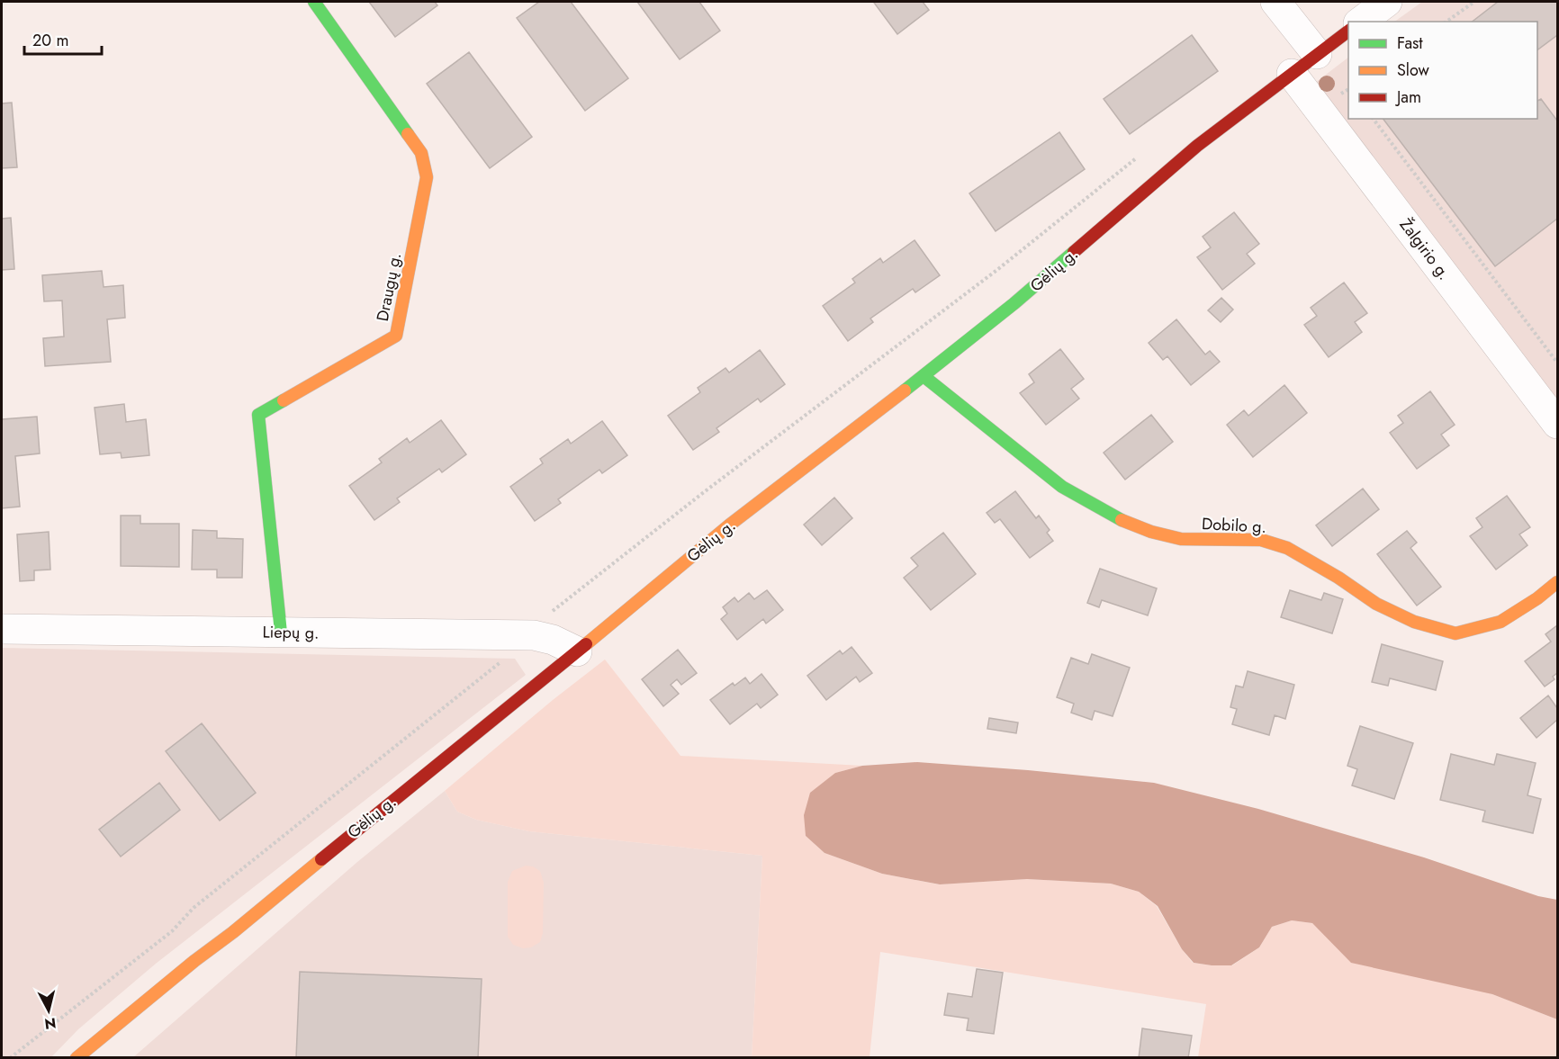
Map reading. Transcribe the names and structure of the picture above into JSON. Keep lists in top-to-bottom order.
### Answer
{
  "streets": {
    "street": [
      "Žalgirio g.",
      "Gėlių g.",
      "Draugų g.",
      "Dobilo g.",
      "Liepų g."
    ]
  },
  "crossings": [
    ["Žalgirio g.", "Gėlių g."],
    ["Gėlių g.", "Dobilo g."],
    ["Gėlių g.", "Liepų g."],
    ["Draugų g.", "Liepų g."]
  ],
  "legend": ["Fast", "Slow", "Jam"],
  "scale_bar": "20 m",
  "north": "bottom"
}
